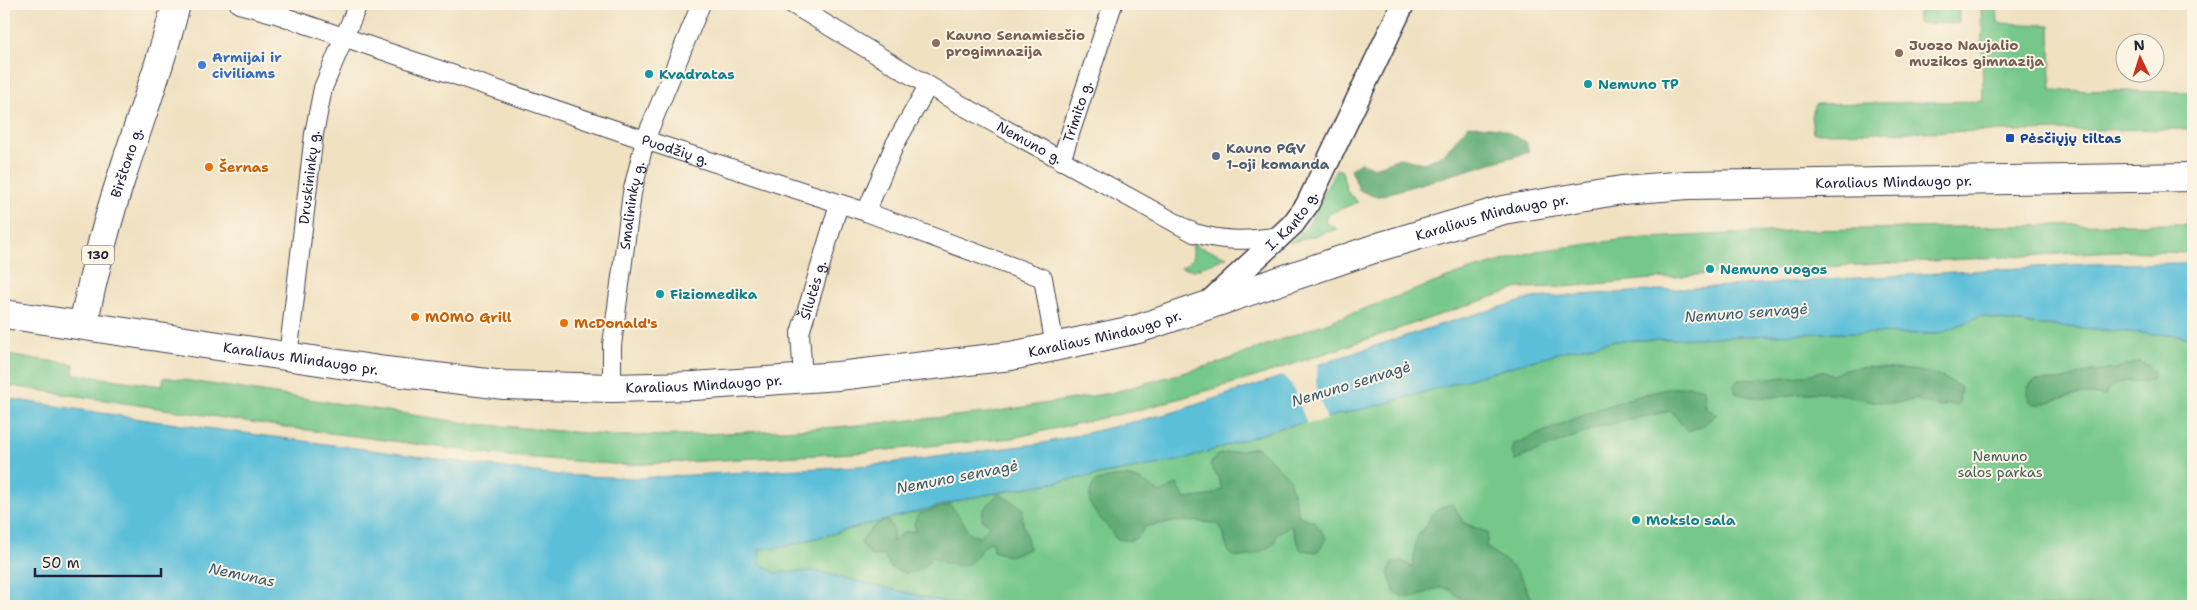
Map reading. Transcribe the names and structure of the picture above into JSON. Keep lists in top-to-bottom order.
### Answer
{
  "streets": {
    "main road": ["Birštono g.", "Karaliaus Mindaugo pr.", "130"],
    "street": [
      "Trimito g.",
      "Nemuno g.",
      "Puodžių g.",
      "Druskininkų g.",
      "Smalininkų g.",
      "I. Kanto g.",
      "Šilutės g."
    ]
  },
  "crossings": [
    ["Trimito g.", "Nemuno g."],
    ["Nemuno g.", "I. Kanto g."],
    ["Puodžių g.", "Druskininkų g."],
    ["Puodžių g.", "Karaliaus Mindaugo pr."],
    ["Puodžių g.", "Smalininkų g."],
    ["Puodžių g.", "Šilutės g."],
    ["Birštono g.", "Karaliaus Mindaugo pr."],
    ["Druskininkų g.", "Karaliaus Mindaugo pr."],
    ["Karaliaus Mindaugo pr.", "Smalininkų g."],
    ["Karaliaus Mindaugo pr.", "I. Kanto g."],
    ["Karaliaus Mindaugo pr.", "Šilutės g."]
  ],
  "water": ["Nemuno senvagė", "Nemunas"],
  "parks": ["Nemuno salos parkas"],
  "places": {
    "other": [
      "Kauno Senamiesčio progimnazija",
      "Juozo Naujalio muzikos gimnazija",
      "Armijai ir civiliams",
      "Kvadratas",
      "Nemuno TP",
      "Kauno PGV 1-oji komanda",
      "Šernas",
      "Nemuno uogos",
      "Fiziomedika",
      "MOMO Grill",
      "McDonald's",
      "Mokslo sala"
    ],
    "transit": ["Pėsčiųjų tiltas"]
  },
  "scale_bar": "50 m",
  "north": "top"
}
